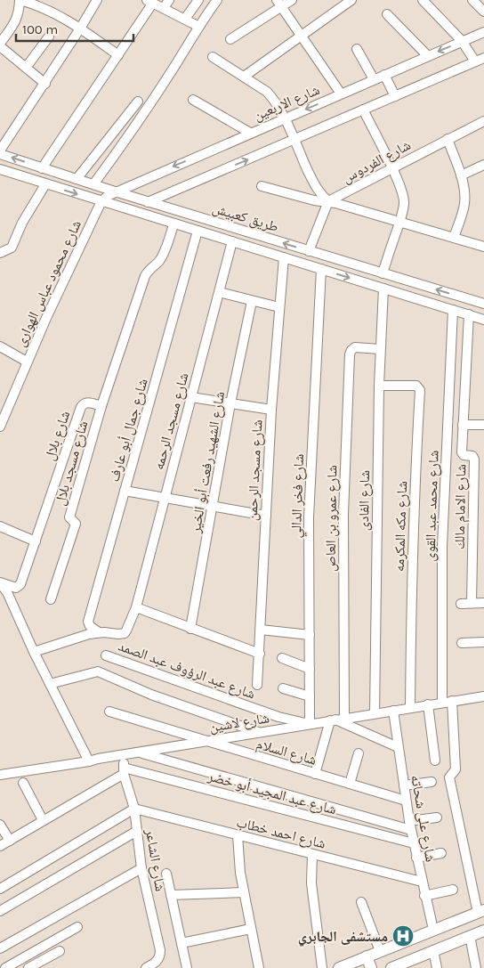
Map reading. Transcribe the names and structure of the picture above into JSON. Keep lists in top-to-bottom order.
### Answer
{
  "streets": {
    "street": [
      "شارع الاربعين",
      "شارع الفردوس",
      "طريق كعبيش",
      "شارع محمود عباس الهوارى",
      "شارع مسجد الرحمه",
      "شارع جمال أبو عارف",
      "شارع بلال",
      "شارع الشهيد رفعت أبو الخير",
      "شارع مسجد بلال",
      "شارع مسجد الرحمن",
      "شارع فخر الدالي",
      "شارع الفادى",
      "شارع محمد عبد القوى",
      "شارع الامام مالك",
      "شارع عمرو بن العاص",
      "شارع مكه المكرمه",
      "شارع عبد الرؤوف عبد الصمد",
      "شارع لاشين",
      "شارع السلام",
      "شارع عبد المجيد أبو خضر",
      "شارع على شحاته",
      "شارع احمد خطاب",
      "شارع الشاعر"
    ]
  },
  "crossings": [
    ["شارع الاربعين", "طريق كعبيش"],
    ["شارع الاربعين", "شارع محمود عباس الهوارى"],
    ["طريق كعبيش", "شارع محمود عباس الهوارى"],
    ["طريق كعبيش", "شارع مسجد الرحمه"],
    ["طريق كعبيش", "شارع جمال أبو عارف"],
    ["طريق كعبيش", "شارع مسجد الرحمن"],
    ["طريق كعبيش", "شارع فخر الدالي"],
    ["طريق كعبيش", "شارع الفادى"],
    ["طريق كعبيش", "شارع محمد عبد القوى"],
    ["طريق كعبيش", "شارع الامام مالك"],
    ["شارع مسجد الرحمه", "شارع جمال أبو عارف"],
    ["شارع بلال", "شارع مسجد بلال"],
    ["شارع فخر الدالي", "شارع عبد الرؤوف عبد الصمد"],
    ["شارع فخر الدالي", "شارع لاشين"],
    ["شارع الفادى", "شارع عمرو بن العاص"],
    ["شارع الفادى", "شارع مكه المكرمه"],
    ["شارع الفادى", "شارع لاشين"],
    ["شارع محمد عبد القوى", "شارع لاشين"],
    ["شارع عمرو بن العاص", "شارع لاشين"],
    ["شارع مكه المكرمه", "شارع لاشين"],
    ["شارع عبد الرؤوف عبد الصمد", "شارع لاشين"],
    ["شارع لاشين", "شارع السلام"],
    ["شارع لاشين", "شارع على شحاته"],
    ["شارع لاشين", "شارع الشاعر"],
    ["شارع السلام", "شارع على شحاته"],
    ["شارع عبد المجيد أبو خضر", "شارع على شحاته"],
    ["شارع عبد المجيد أبو خضر", "شارع الشاعر"],
    ["شارع على شحاته", "شارع احمد خطاب"],
    ["شارع احمد خطاب", "شارع الشاعر"]
  ],
  "places": {
    "hospital": ["مستشفى الجابري"]
  },
  "scale_bar": "100 m"
}
